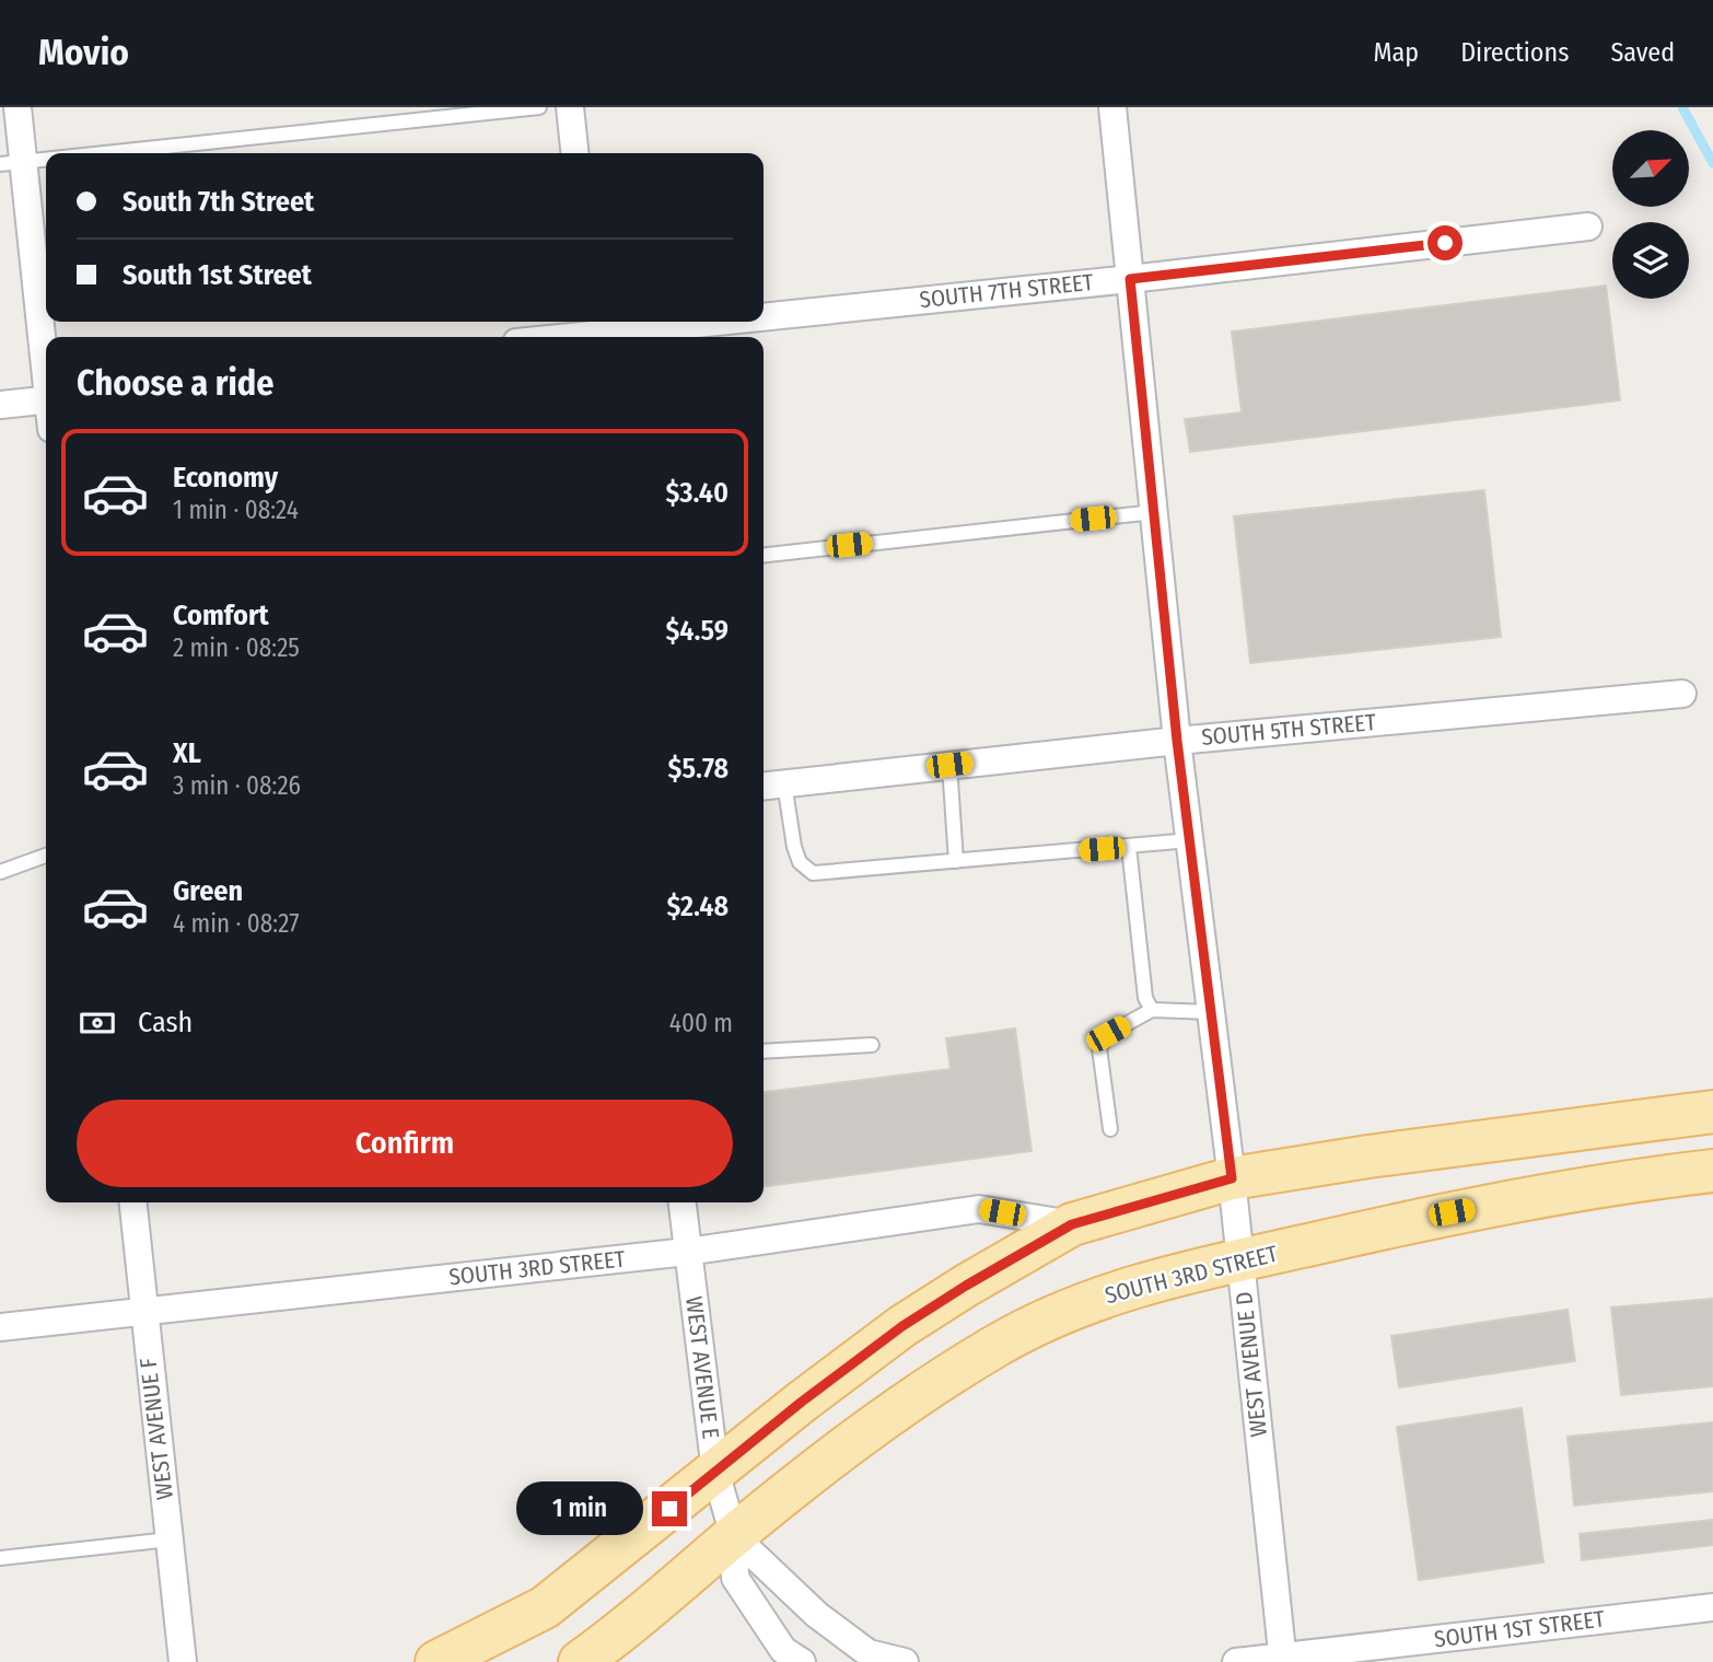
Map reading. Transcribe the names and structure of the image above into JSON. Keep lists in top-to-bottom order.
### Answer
{
  "streets": {
    "main road": ["SOUTH 3RD STREET"],
    "street": [
      "SOUTH 7TH STREET",
      "SOUTH 5TH STREET",
      "WEST AVENUE D",
      "WEST AVENUE E",
      "WEST AVENUE F",
      "SOUTH 1ST STREET"
    ]
  },
  "crossings": [
    ["SOUTH 7TH STREET", "WEST AVENUE D"],
    ["SOUTH 5TH STREET", "WEST AVENUE D"],
    ["SOUTH 3RD STREET", "WEST AVENUE D"],
    ["SOUTH 3RD STREET", "WEST AVENUE E"],
    ["SOUTH 3RD STREET", "WEST AVENUE F"],
    ["WEST AVENUE D", "SOUTH 1ST STREET"]
  ],
  "north": "top right",
  "page": {
    "header": "Movio",
    "nav": ["Map", "Directions", "Saved"],
    "banner": ["South 7th Street", "South 1st Street"],
    "heading": "Choose a ride",
    "list": [
      {
        "name": "Economy",
        "note": "1 min · 08:24",
        "value": "$3.40"
      },
      {
        "name": "Comfort",
        "note": "2 min · 08:25",
        "value": "$4.59"
      },
      {
        "name": "XL",
        "note": "3 min · 08:26",
        "value": "$5.78"
      },
      {
        "name": "Green",
        "note": "4 min · 08:27",
        "value": "$2.48"
      }
    ],
    "pay": ["Cash", "400 m"],
    "buttons": "Confirm",
    "bubble": "1 min"
  }
}
